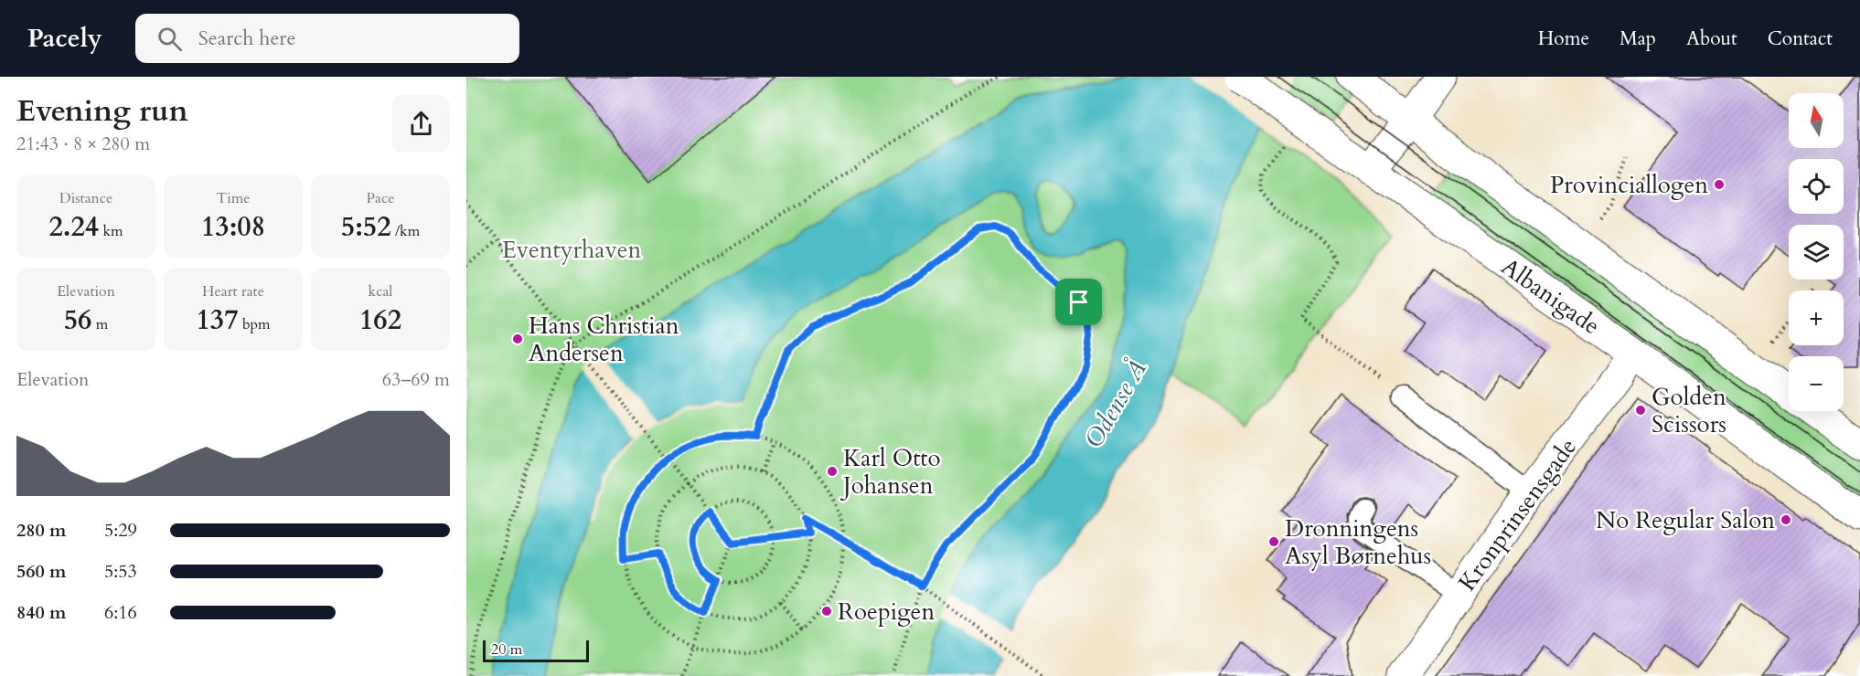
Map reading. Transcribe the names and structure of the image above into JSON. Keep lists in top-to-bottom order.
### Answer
{
  "streets": {
    "street": ["Albanigade", "Kronprinsensgade"]
  },
  "crossings": [
    ["Albanigade", "Kronprinsensgade"]
  ],
  "water": ["Odense Å"],
  "parks": ["Eventyrhaven"],
  "places": [
    "Provinciallogen",
    "Hans Christian Andersen",
    "Golden Scissors",
    "Karl Otto Johansen",
    "No Regular Salon",
    "Dronningens Asyl Børnehus",
    "Roepigen"
  ],
  "scale_bar": "20 m",
  "north": "top",
  "page": {
    "header": "Pacely",
    "search": "Search here",
    "nav": [
      "Home",
      "Map",
      "About",
      "Contact"
    ],
    "heading": ["Evening run", "21:43 · 8 × 280 m"],
    "map_buttons": ["+", "−"],
    "stats": [
      ["Distance", "2.24 km"],
      ["Time", "13:08"],
      ["Pace", "5:52 /km"],
      ["Elevation", "56 m"],
      ["Heart rate", "137 bpm"],
      ["kcal", "162"]
    ],
    "chart": ["Elevation", "63–69 m"],
    "list": [
      {
        "name": "280 m",
        "note": "5:29"
      },
      {
        "name": "560 m",
        "note": "5:53"
      },
      {
        "name": "840 m",
        "note": "6:16"
      }
    ],
    "scale": "20 m"
  }
}
